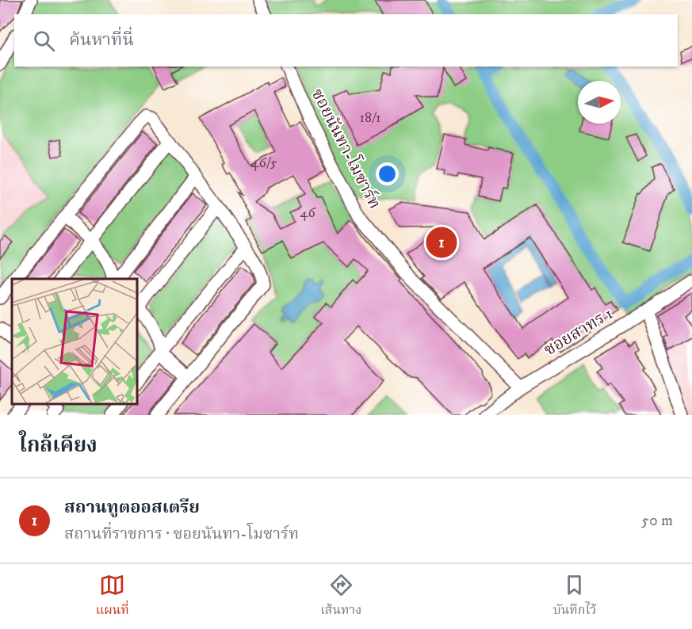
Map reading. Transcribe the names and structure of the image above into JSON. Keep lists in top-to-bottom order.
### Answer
{
  "streets": {
    "street": ["ซอยนันทา-โมซาร์ท", "ซอยสาทร 1"]
  },
  "crossings": [
    ["ซอยนันทา-โมซาร์ท", "ซอยสาทร 1"]
  ],
  "house_numbers": ["18/1", "46/5", "46"],
  "north": "right",
  "page": {
    "search": "ค้นหาที่นี่",
    "pins": "1",
    "heading": "ใกล้เคียง",
    "list": [
      {
        "mark": "1",
        "name": "สถานทูตออสเตรีย",
        "note": "สถานที่ราชการ · ซอยนันทา-โมซาร์ท",
        "value": "50 m"
      }
    ],
    "nav": ["แผนที่", "เส้นทาง", "บันทึกไว้"]
  }
}
